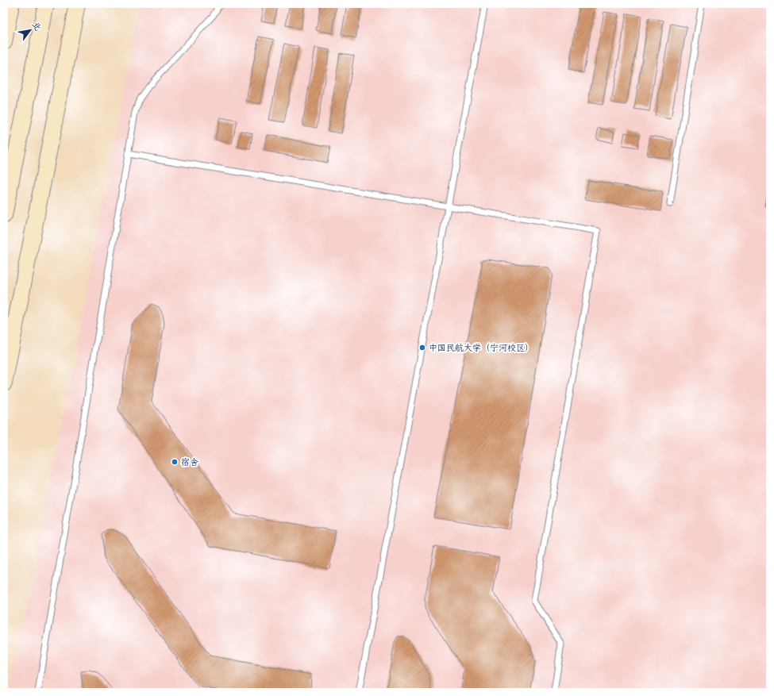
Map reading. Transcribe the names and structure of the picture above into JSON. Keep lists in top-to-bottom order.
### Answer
{
  "places": ["中国民航大学（宁河校区）", "宿舍"],
  "north": "top right"
}
